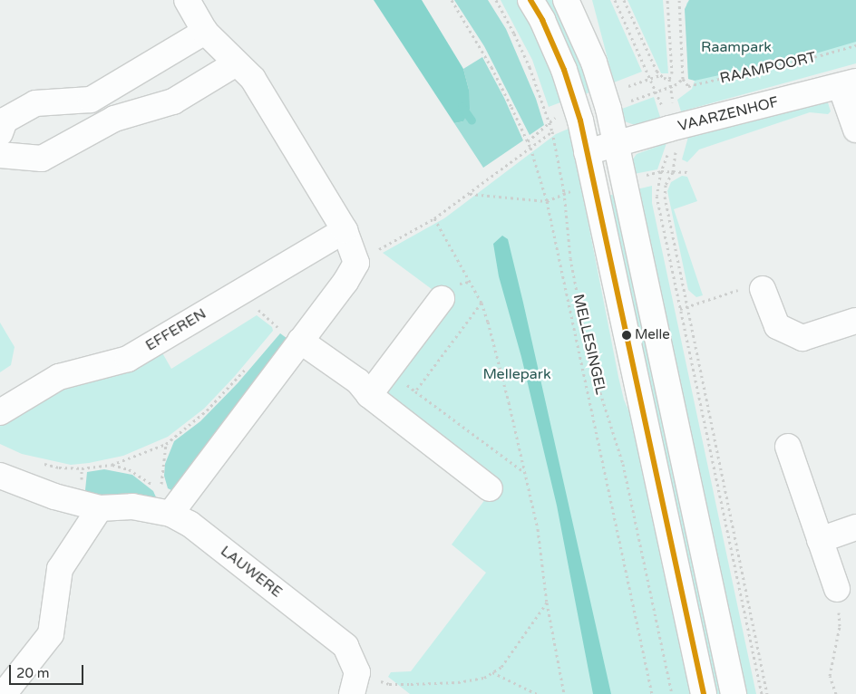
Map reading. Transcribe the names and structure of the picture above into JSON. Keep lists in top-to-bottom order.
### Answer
{
  "streets": {
    "street": ["VAARZENHOF", "EFFEREN", "LAUWERE"],
    "path": ["RAAMPOORT", "MELLESINGEL"]
  },
  "parks": ["Raampark", "Mellepark"],
  "places": ["Melle"],
  "scale_bar": "20 m"
}
